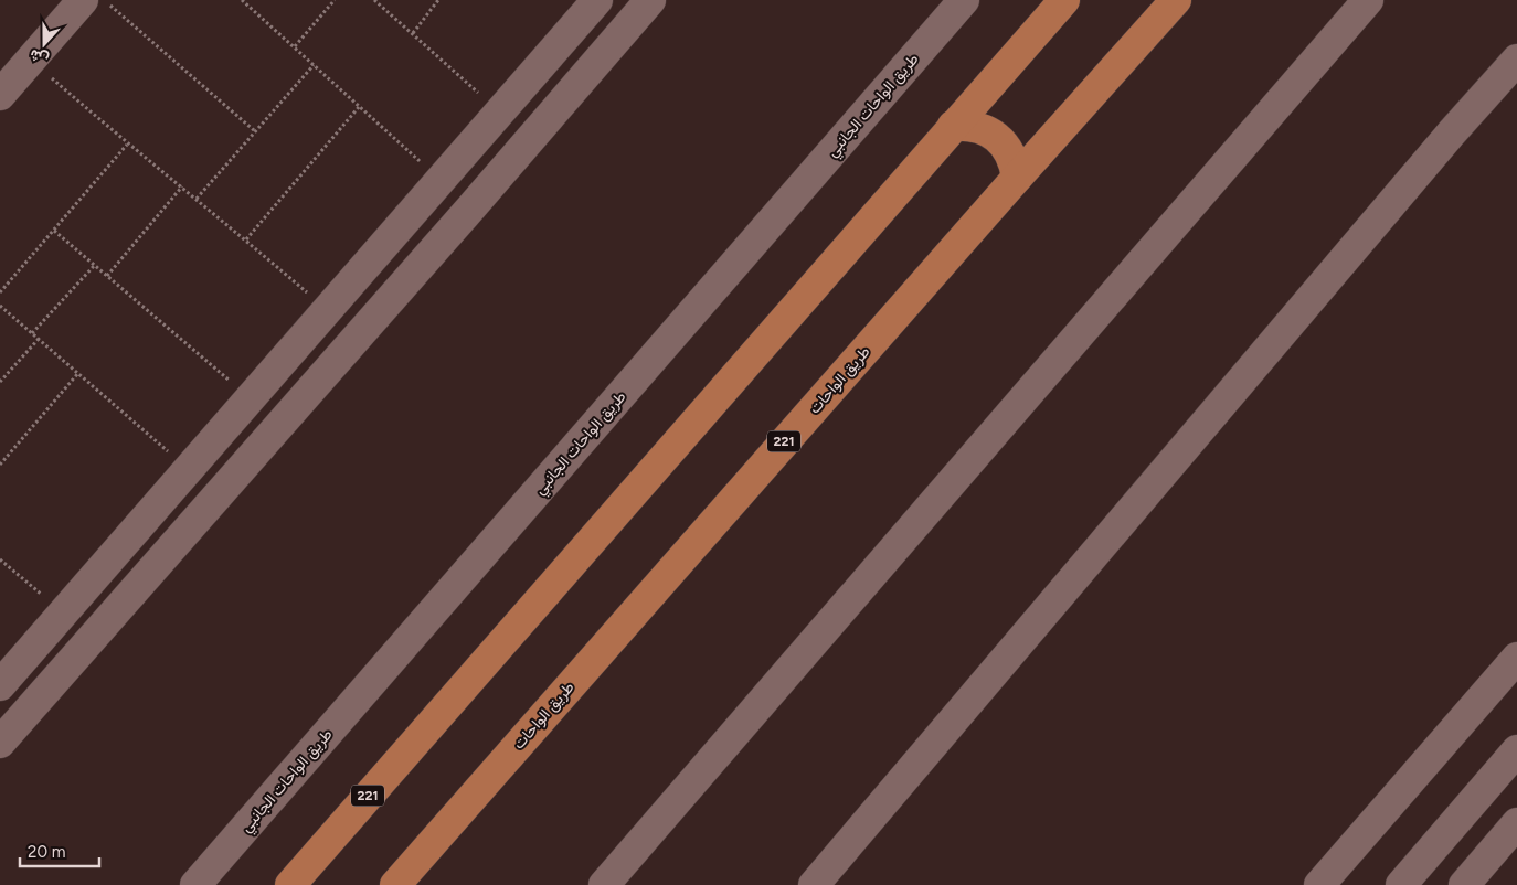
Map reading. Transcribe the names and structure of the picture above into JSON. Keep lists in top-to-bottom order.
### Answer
{
  "streets": {
    "highway": ["طريق الواحات", "221"],
    "street": ["طريق الواحات الجانبي"]
  },
  "scale_bar": "20 m",
  "north": "bottom"
}
